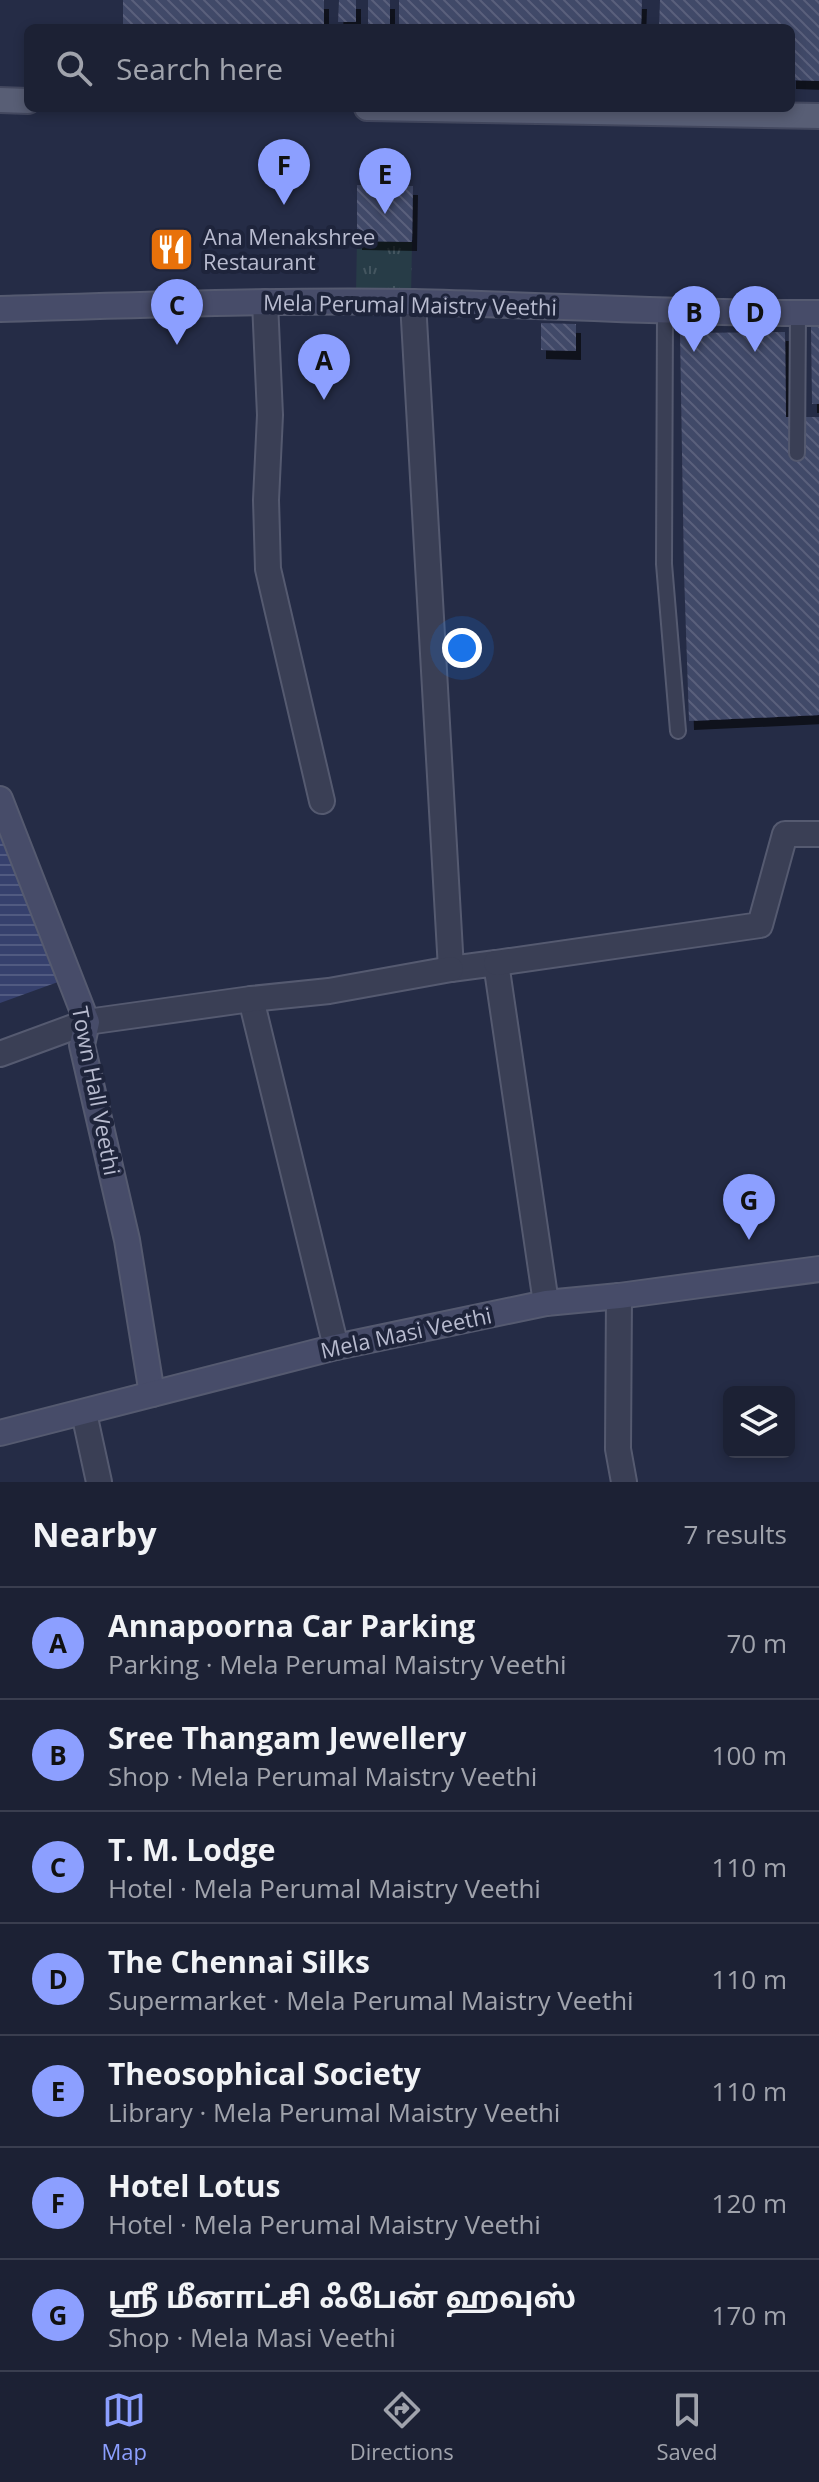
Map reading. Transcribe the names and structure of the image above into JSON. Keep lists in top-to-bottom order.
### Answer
{
  "streets": {
    "street": ["Mela Perumal Maistry Veethi", "Town Hall Veethi", "Mela Masi Veethi"]
  },
  "crossings": [
    ["Town Hall Veethi", "Mela Masi Veethi"]
  ],
  "places": {
    "restaurant": ["Ana Menakshree Restaurant"]
  },
  "page": {
    "search": "Search here",
    "pins": [
      "F",
      "E",
      "C",
      "B",
      "D",
      "A",
      "G"
    ],
    "heading": ["Nearby", "7 results"],
    "list": [
      {
        "mark": "A",
        "name": "Annapoorna Car Parking",
        "note": "Parking · Mela Perumal Maistry Veethi",
        "value": "70 m"
      },
      {
        "mark": "B",
        "name": "Sree Thangam Jewellery",
        "note": "Shop · Mela Perumal Maistry Veethi",
        "value": "100 m"
      },
      {
        "mark": "C",
        "name": "T. M. Lodge",
        "note": "Hotel · Mela Perumal Maistry Veethi",
        "value": "110 m"
      },
      {
        "mark": "D",
        "name": "The Chennai Silks",
        "note": "Supermarket · Mela Perumal Maistry Veethi",
        "value": "110 m"
      },
      {
        "mark": "E",
        "name": "Theosophical Society",
        "note": "Library · Mela Perumal Maistry Veethi",
        "value": "110 m"
      },
      {
        "mark": "F",
        "name": "Hotel Lotus",
        "note": "Hotel · Mela Perumal Maistry Veethi",
        "value": "120 m"
      },
      {
        "mark": "G",
        "name": "ஶ்ரீ மீனாட்சி ஃபேன் ஹவுஸ்",
        "note": "Shop · Mela Masi Veethi",
        "value": "170 m"
      }
    ],
    "nav": ["Map", "Directions", "Saved"]
  }
}
